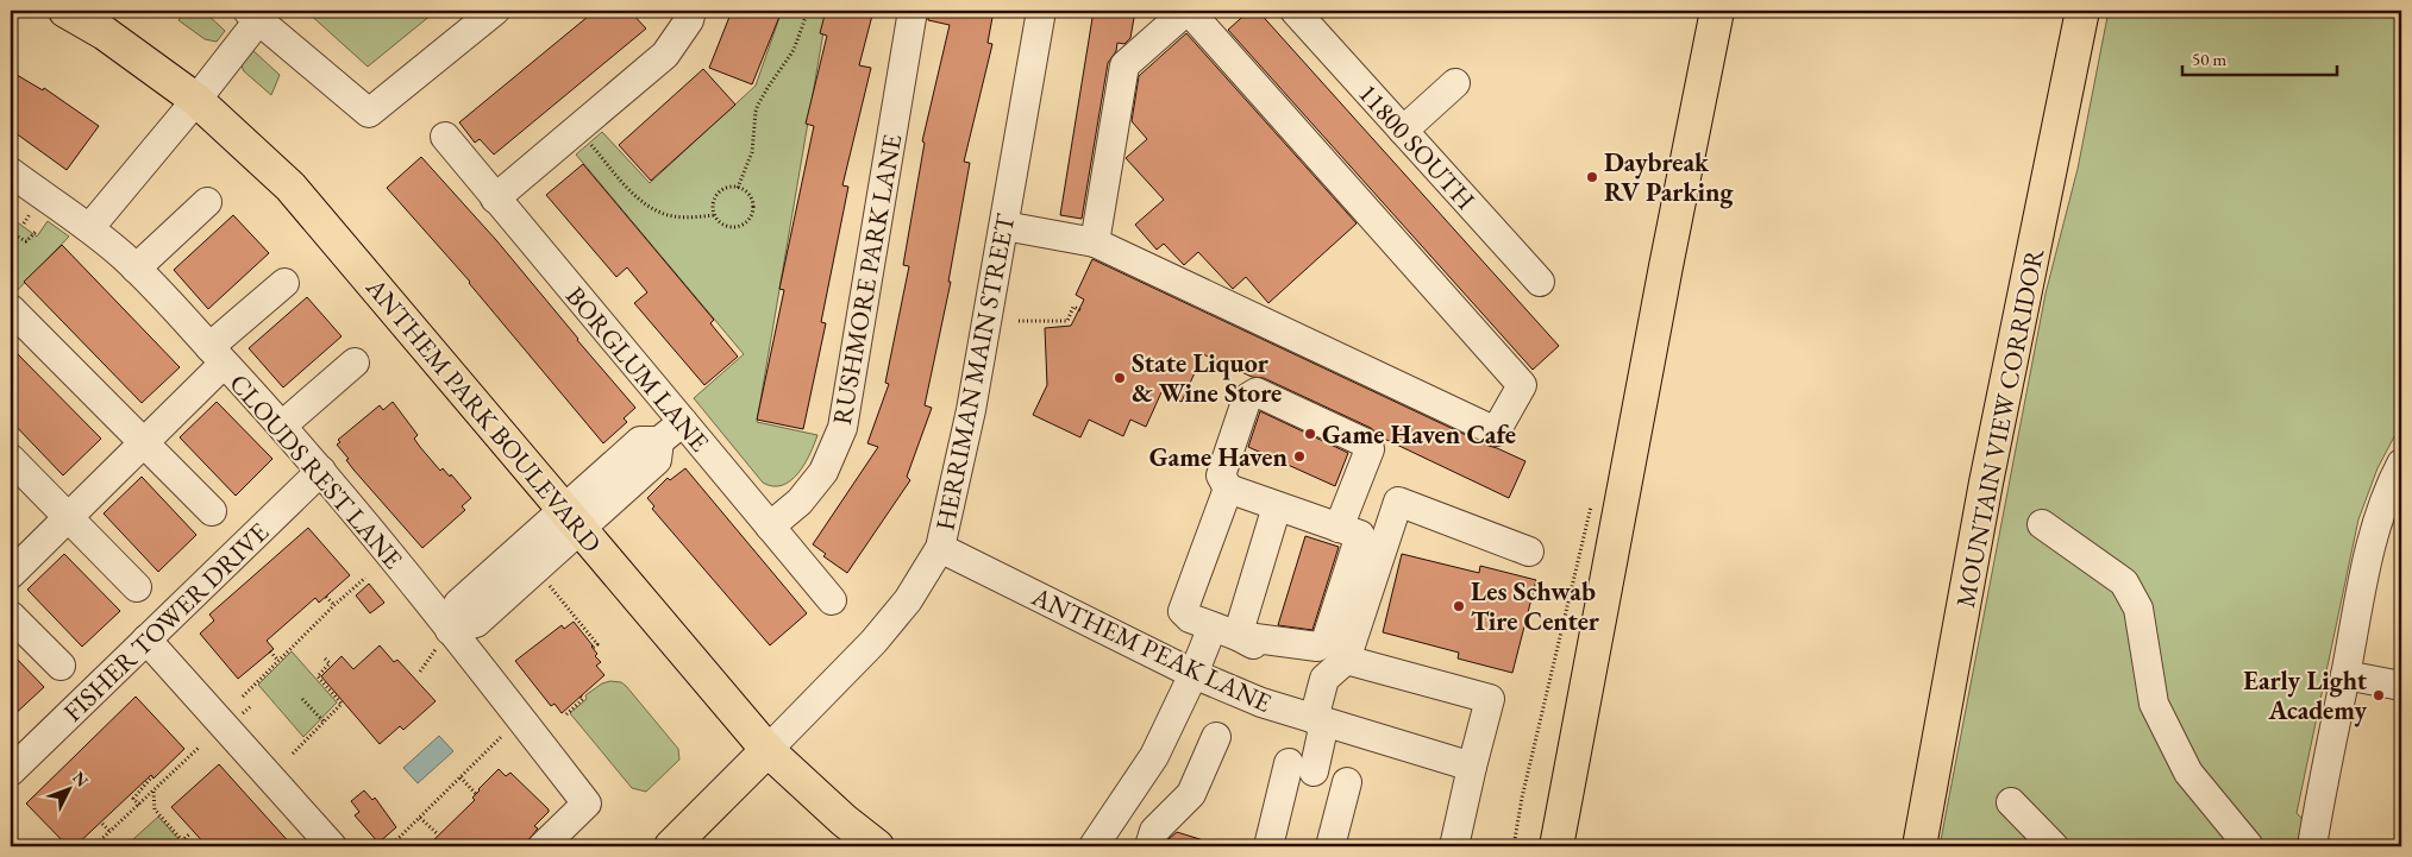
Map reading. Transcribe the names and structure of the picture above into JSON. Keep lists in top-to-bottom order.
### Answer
{
  "streets": {
    "main road": ["HERRIMAN MAIN STREET", "ANTHEM PARK BOULEVARD", "MOUNTAIN VIEW CORRIDOR"],
    "street": [
      "11800 SOUTH",
      "RUSHMORE PARK LANE",
      "BORGLUM LANE",
      "CLOUDS REST LANE",
      "FISHER TOWER DRIVE",
      "ANTHEM PEAK LANE"
    ]
  },
  "crossings": [
    ["RUSHMORE PARK LANE", "BORGLUM LANE"],
    ["HERRIMAN MAIN STREET", "ANTHEM PARK BOULEVARD"],
    ["HERRIMAN MAIN STREET", "ANTHEM PEAK LANE"],
    ["CLOUDS REST LANE", "FISHER TOWER DRIVE"]
  ],
  "places": [
    "Daybreak RV Parking",
    "State Liquor & Wine Store",
    "Game Haven Cafe",
    "Game Haven",
    "Les Schwab Tire Center",
    "Early Light Academy"
  ],
  "scale_bar": "50 m",
  "north": "top right"
}
